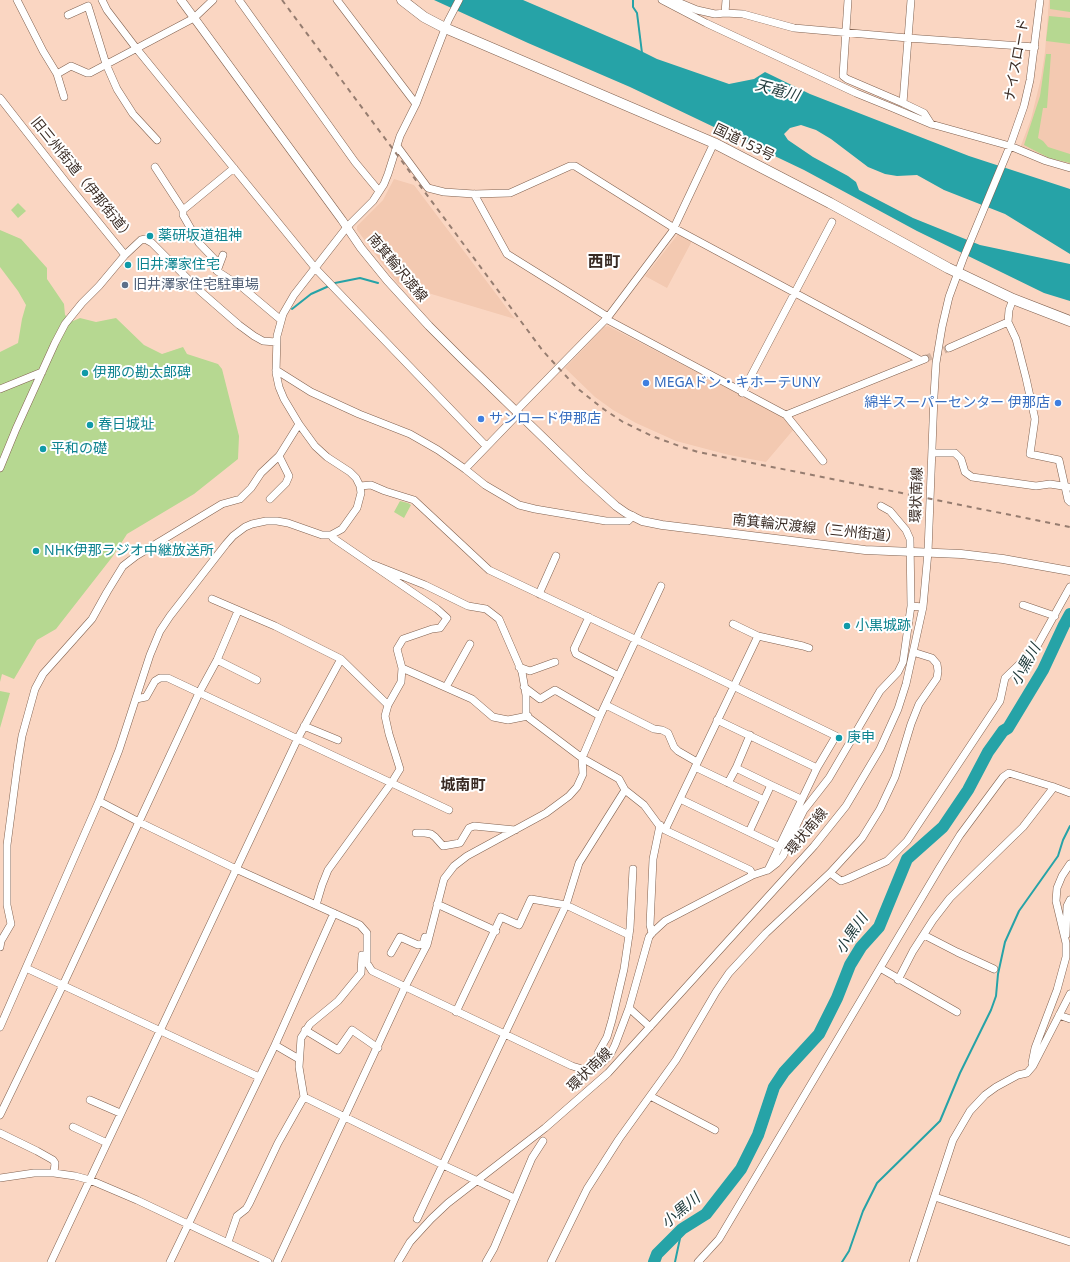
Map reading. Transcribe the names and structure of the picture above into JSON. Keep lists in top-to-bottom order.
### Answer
{
  "streets": {
    "highway": ["国道153号"],
    "main road": ["南箕輪沢渡線", "南箕輪沢渡線（三州街道）"],
    "street": ["ナイスロード", "旧三州街道（伊那街道）", "環状南線"]
  },
  "crossings": [
    ["ナイスロード", "国道153号"],
    ["ナイスロード", "環状南線"],
    ["国道153号", "環状南線"],
    ["南箕輪沢渡線", "南箕輪沢渡線（三州街道）"],
    ["環状南線", "南箕輪沢渡線（三州街道）"]
  ],
  "districts": ["西町", "城南町"],
  "water": ["天竜川", "小黒川"],
  "places": [
    "薬研坂道祖神",
    "旧井澤家住宅",
    "旧井澤家住宅駐車場",
    "伊那の勘太郎碑",
    "MEGAドン・キホーテUNY",
    "綿半スーパーセンター 伊那店",
    "サンロード伊那店",
    "春日城址",
    "平和の礎",
    "NHK伊那ラジオ中継放送所",
    "小黒城跡",
    "庚申"
  ]
}
